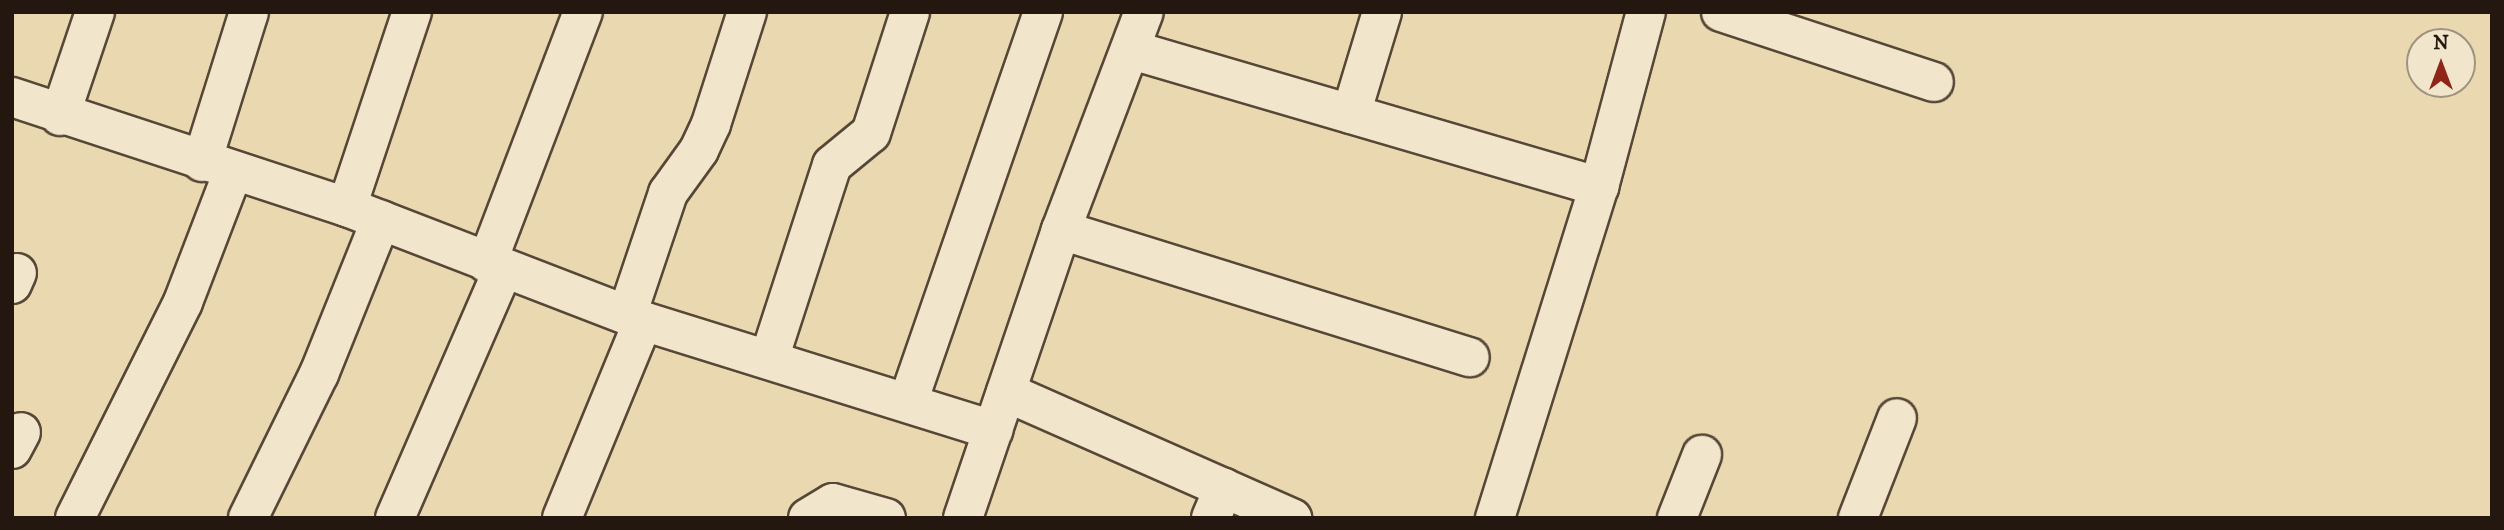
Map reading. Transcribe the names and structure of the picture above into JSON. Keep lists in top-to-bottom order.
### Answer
{
  "north": "top"
}
